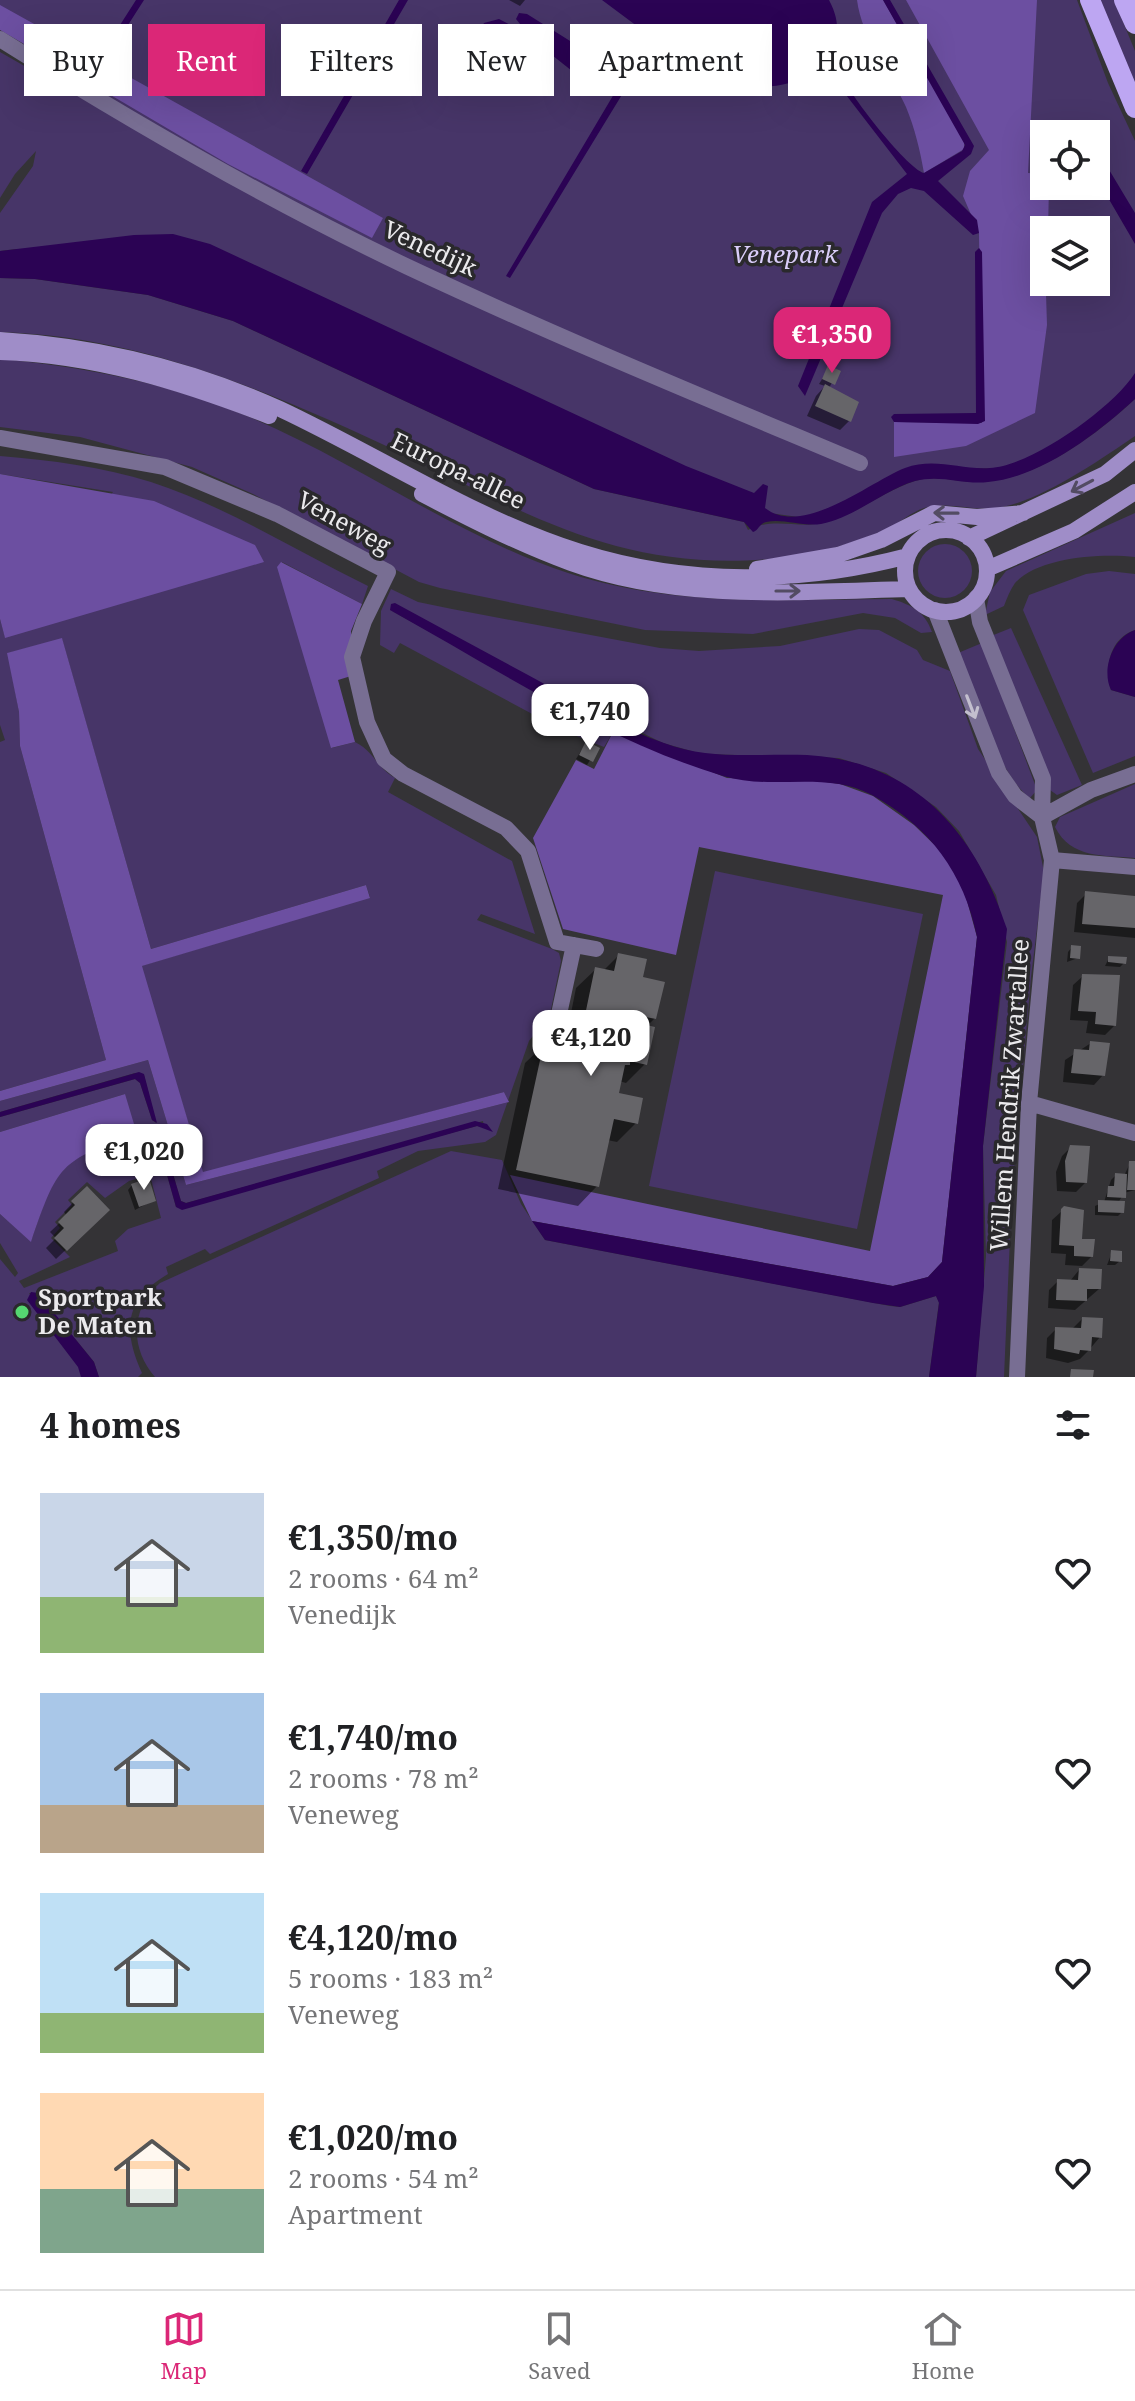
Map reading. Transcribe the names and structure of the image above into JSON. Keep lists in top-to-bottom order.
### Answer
{
  "streets": {
    "main road": ["Europa-allee"],
    "street": ["Venedijk", "Veneweg", "Willem Hendrik Zwartallee"]
  },
  "crossings": [
    ["Europa-allee", "Willem Hendrik Zwartallee"]
  ],
  "parks": ["Venepark"],
  "places": ["Sportpark De Maten"],
  "page": {
    "chip": [
      "Buy",
      "Rent",
      "Filters",
      "New",
      "Apartment",
      "House"
    ],
    "price": [
      "€1,350",
      "€1,740",
      "€4,120",
      "€1,020"
    ],
    "heading": "4 homes",
    "list": [
      {
        "name": "€1,350/mo",
        "note": "2 rooms · 64 m² · Venedijk"
      },
      {
        "name": "€1,740/mo",
        "note": "2 rooms · 78 m² · Veneweg"
      },
      {
        "name": "€4,120/mo",
        "note": "5 rooms · 183 m² · Veneweg"
      },
      {
        "name": "€1,020/mo",
        "note": "2 rooms · 54 m² · Apartment"
      }
    ],
    "tabs": ["Map", "Saved", "Home"]
  }
}
